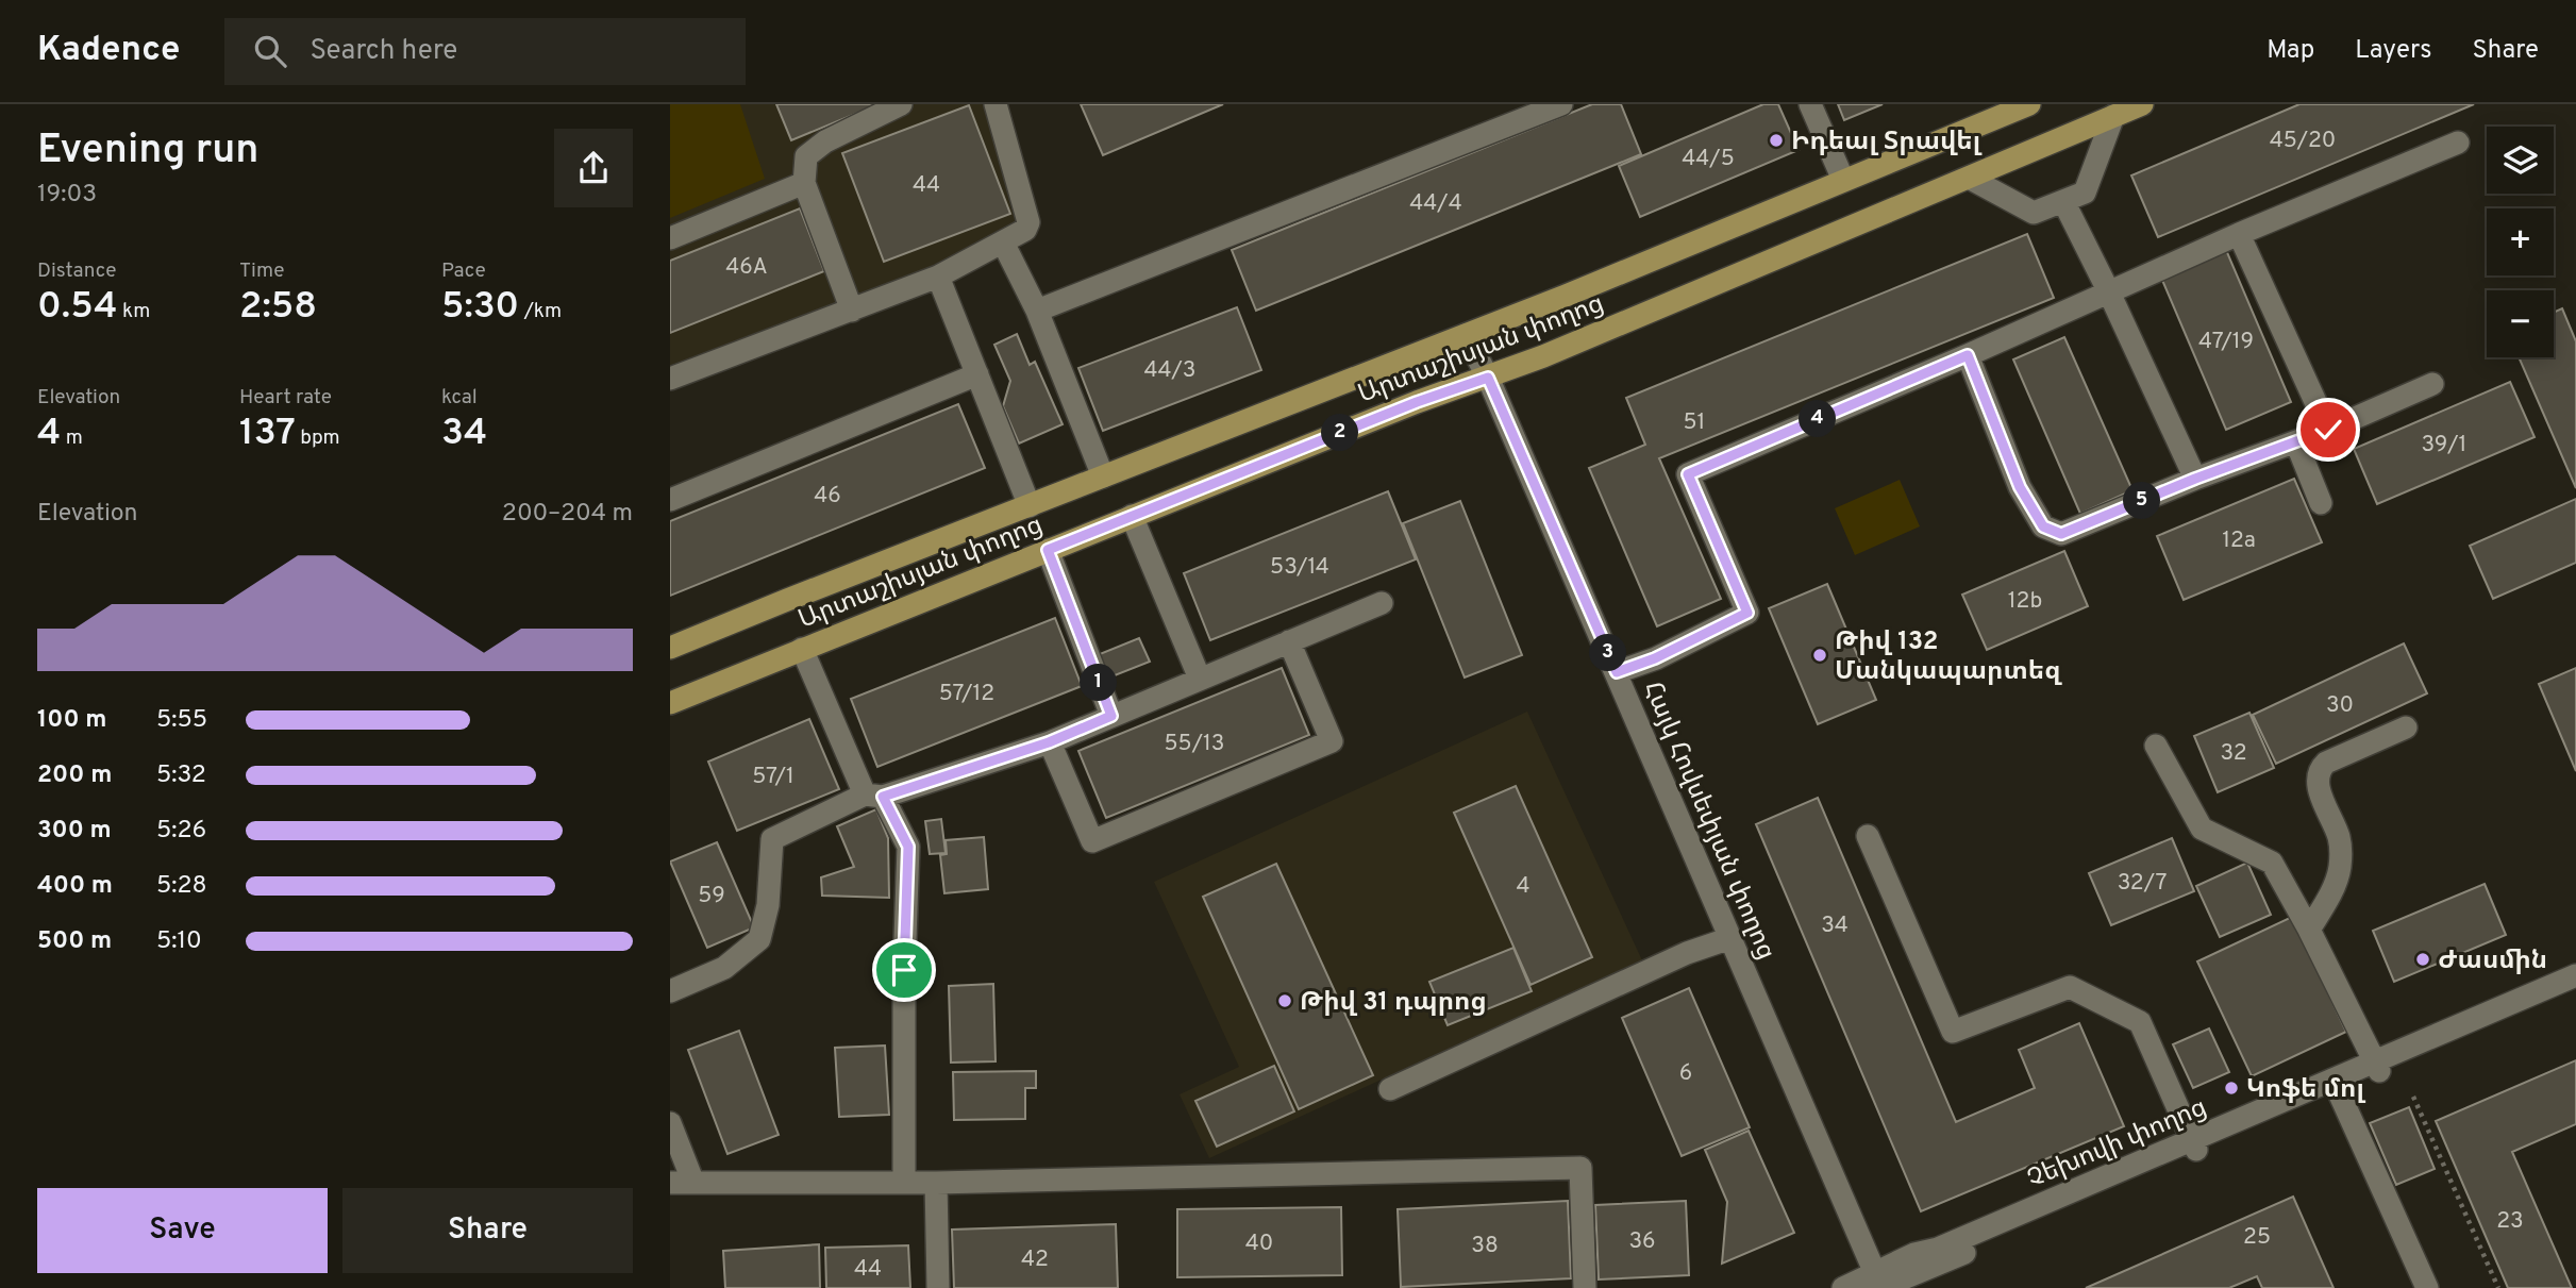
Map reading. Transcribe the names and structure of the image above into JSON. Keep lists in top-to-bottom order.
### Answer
{
  "streets": {
    "main road": ["Արտաշիսյան փողոց"],
    "street": ["Հայկ Հովսեփյան փողոց", "Չեխովի փողոց"]
  },
  "crossings": [
    ["Արտաշիսյան փողոց", "Հայկ Հովսեփյան փողոց"],
    ["Հայկ Հովսեփյան փողոց", "Չեխովի փողոց"]
  ],
  "places": [
    "Իդեալ Տրավել",
    "Թիվ 132 Մանկապարտեզ",
    "Ժասմին",
    "Թիվ 31 դպրոց",
    "Կոֆե մոլ"
  ],
  "house_numbers": [
    "45/20",
    "44/5",
    "44",
    "44/4",
    "46А",
    "47/19",
    "44/3",
    "51",
    "39/1",
    "46",
    "12a",
    "53/14",
    "12b",
    "57/12",
    "30",
    "55/13",
    "32",
    "57/1",
    "32/7",
    "4",
    "59",
    "34",
    "6",
    "23",
    "25",
    "36",
    "40",
    "38",
    "42",
    "44"
  ],
  "page": {
    "header": "Kadence",
    "search": "Search here",
    "nav": ["Map", "Layers", "Share"],
    "heading": ["Evening run", "19:03"],
    "map_buttons": ["+", "−"],
    "stats": [
      ["Distance", "0.54 km"],
      ["Time", "2:58"],
      ["Pace", "5:30 /km"],
      ["Elevation", "4 m"],
      ["Heart rate", "137 bpm"],
      ["kcal", "34"]
    ],
    "pins": [
      "4",
      "2",
      "5",
      "3",
      "1"
    ],
    "chart": ["Elevation", "200–204 m"],
    "list": [
      {
        "name": "100 m",
        "note": "5:55"
      },
      {
        "name": "200 m",
        "note": "5:32"
      },
      {
        "name": "300 m",
        "note": "5:26"
      },
      {
        "name": "400 m",
        "note": "5:28"
      },
      {
        "name": "500 m",
        "note": "5:10"
      }
    ],
    "buttons": ["Save", "Share"]
  }
}
